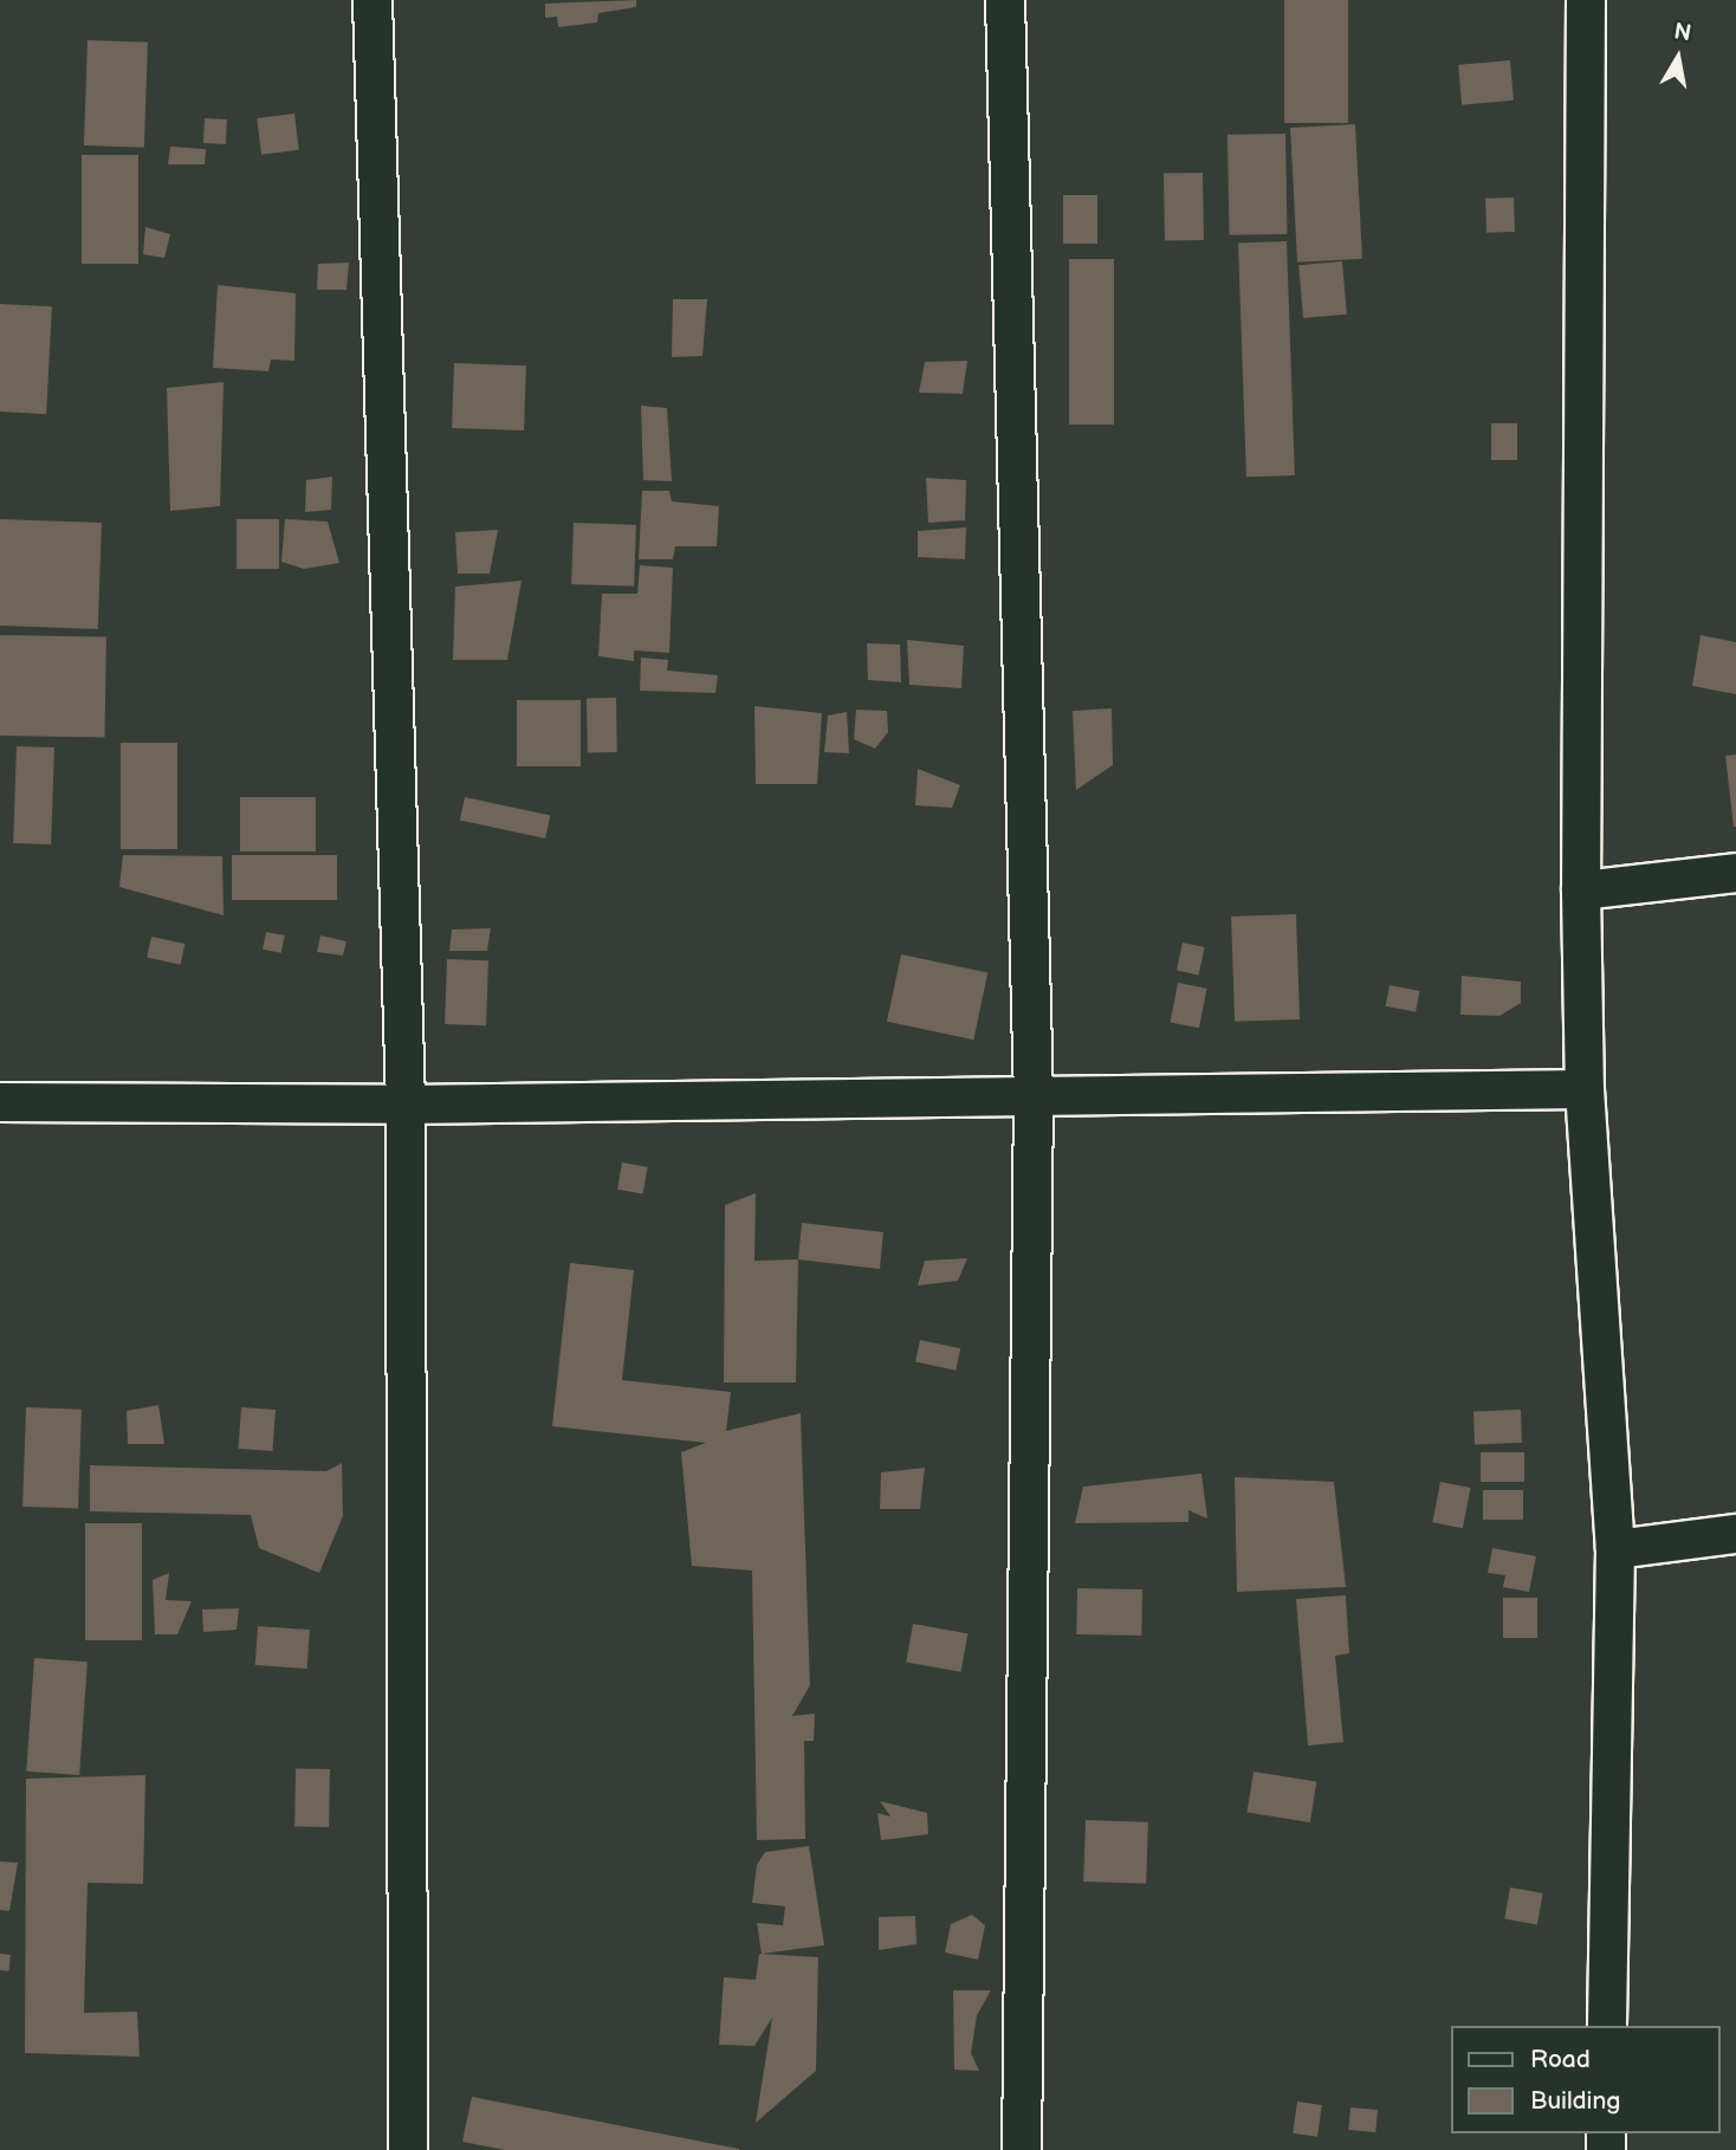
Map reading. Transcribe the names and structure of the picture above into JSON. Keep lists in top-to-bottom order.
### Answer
{
  "legend": ["Road", "Building"],
  "north": "top"
}
